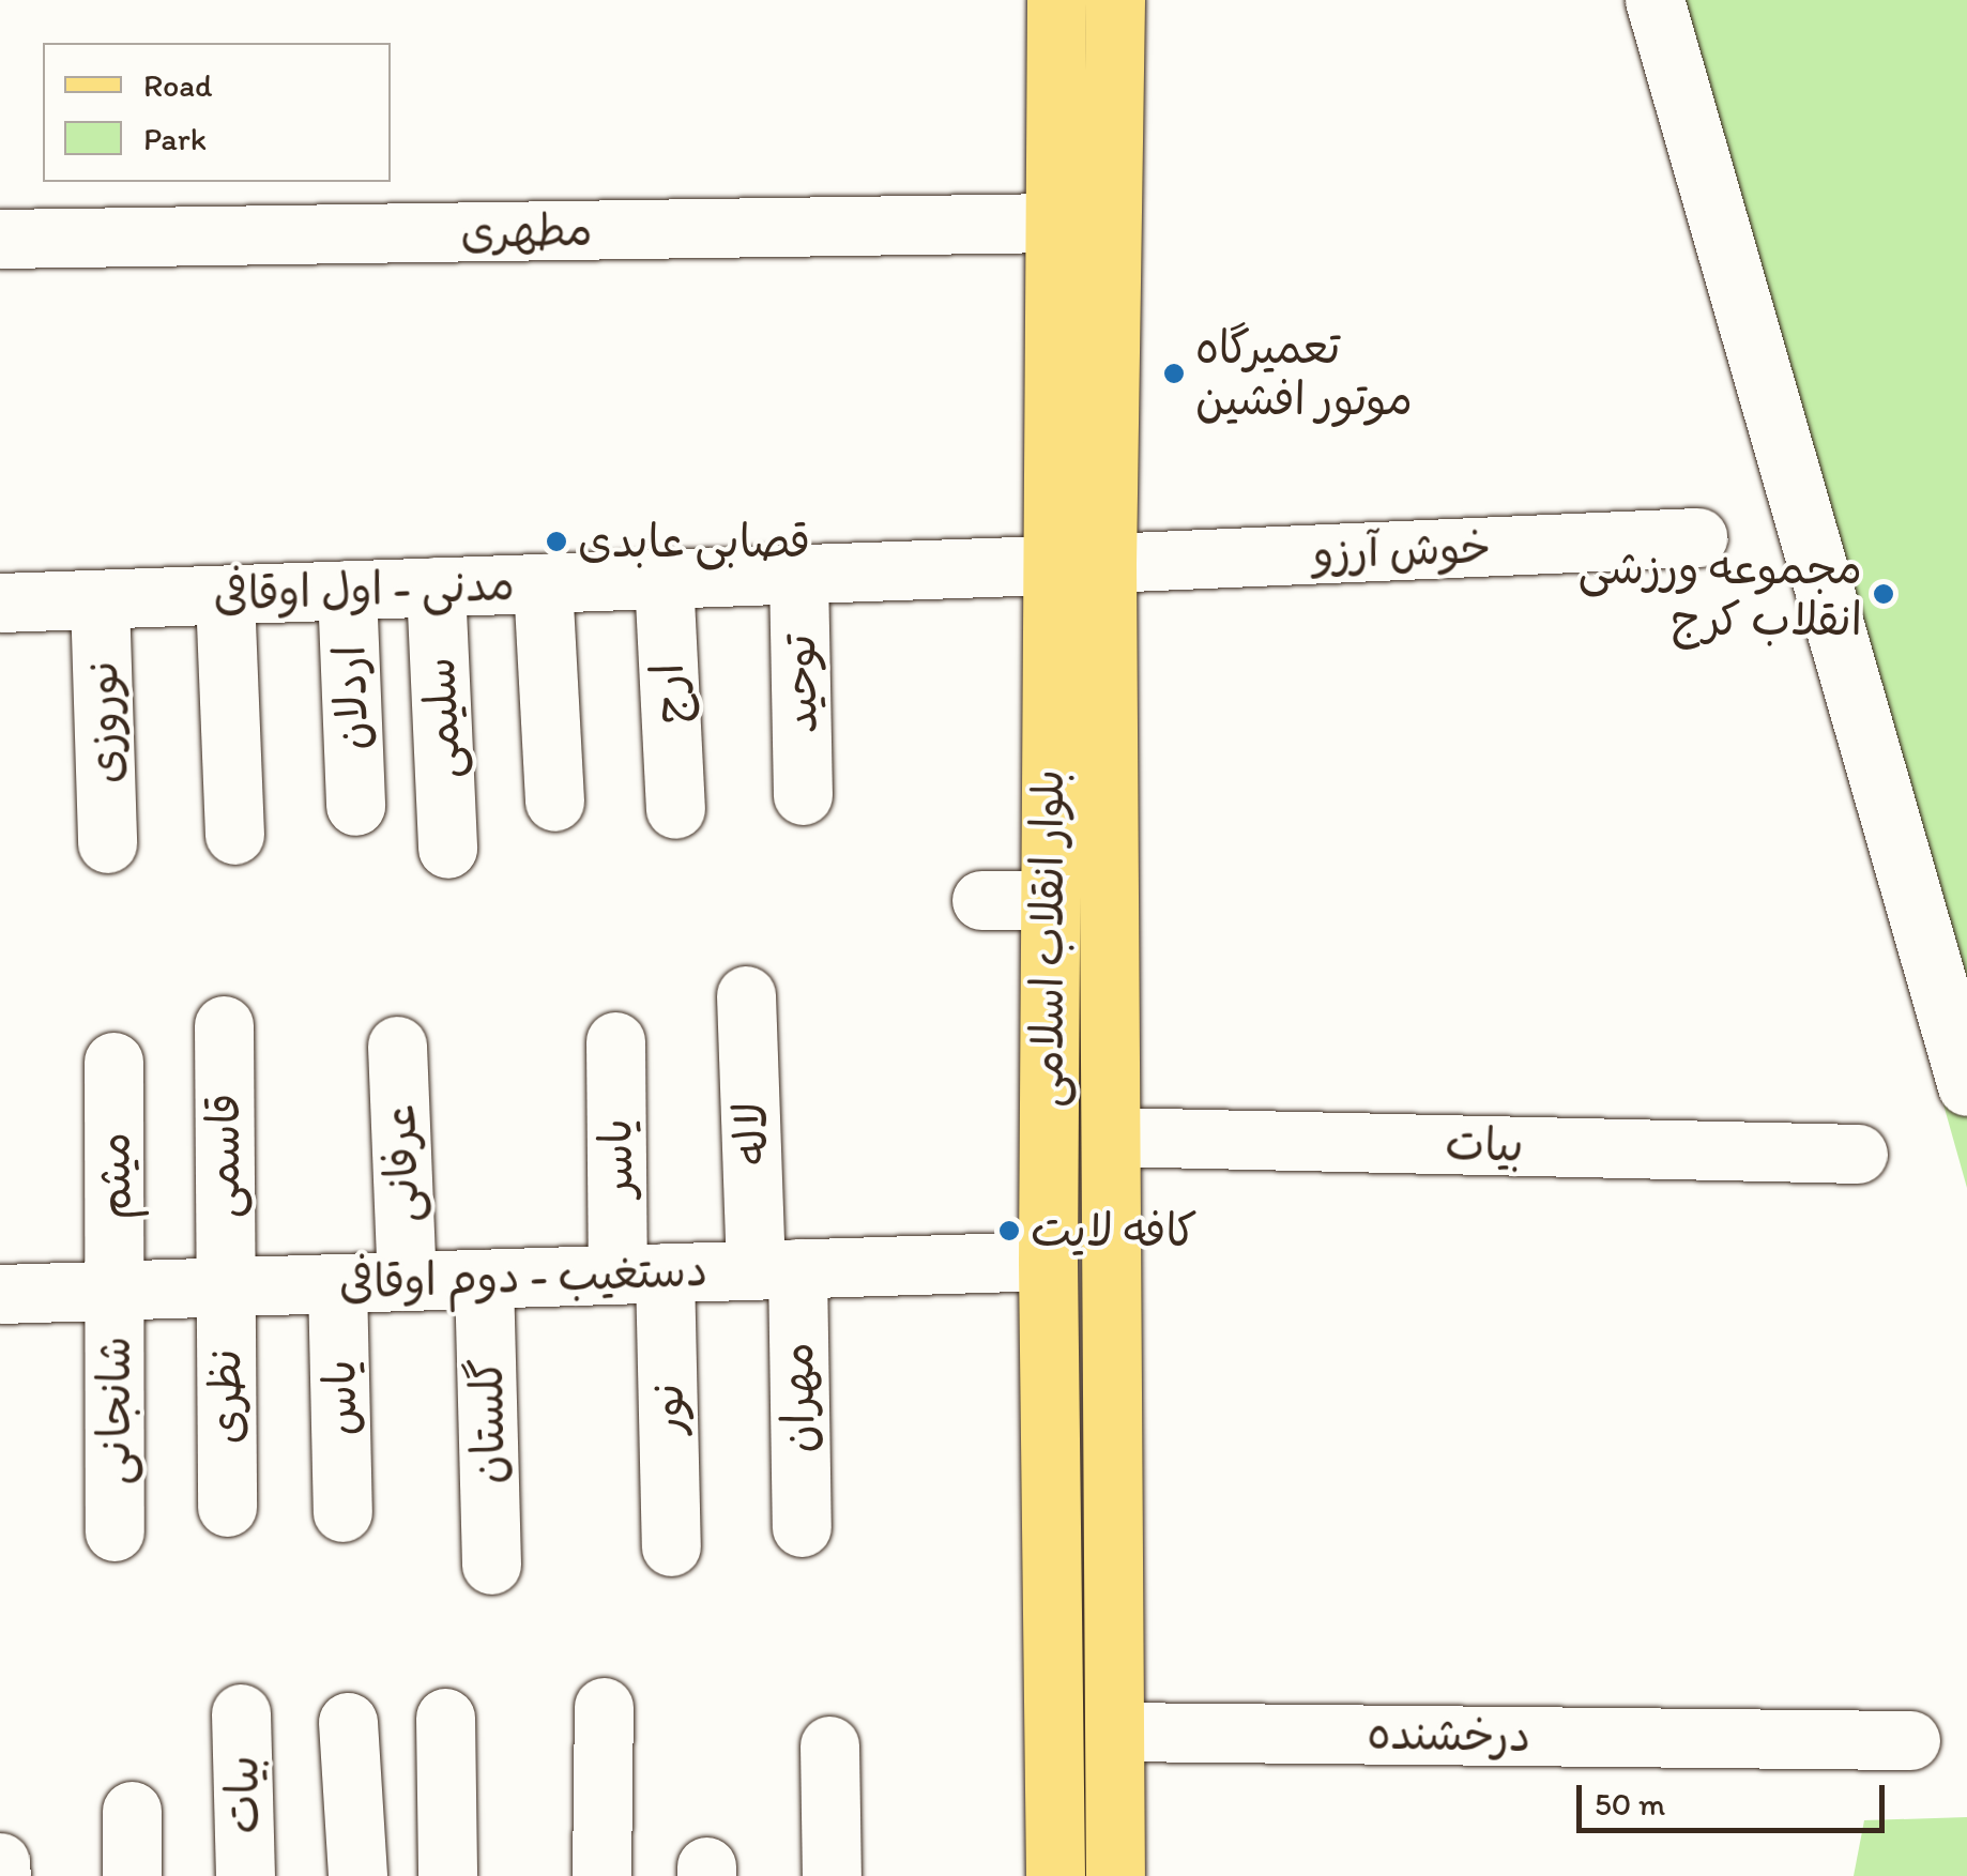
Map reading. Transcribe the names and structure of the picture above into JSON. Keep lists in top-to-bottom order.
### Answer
{
  "streets": {
    "main road": ["بلوار انقلاب اسلامی"],
    "street": [
      "مطهری",
      "خوش آرزو",
      "مدنی - اول اوقافی",
      "توحید",
      "ارج",
      "اردلان",
      "سلیمی",
      "نوروزی",
      "لاله",
      "بیات",
      "قاسمی",
      "یاسر",
      "عرفانی",
      "میثم",
      "دستغیب - دوم اوقافی",
      "نظری",
      "یاس",
      "مهران",
      "نور",
      "شانجانی",
      "گلستان",
      "درخشنده"
    ]
  },
  "crossings": [
    ["مطهری", "بلوار انقلاب اسلامی"],
    ["خوش آرزو", "بلوار انقلاب اسلامی"],
    ["مدنی - اول اوقافی", "توحید"],
    ["مدنی - اول اوقافی", "ارج"],
    ["مدنی - اول اوقافی", "اردلان"],
    ["مدنی - اول اوقافی", "سلیمی"],
    ["مدنی - اول اوقافی", "نوروزی"],
    ["مدنی - اول اوقافی", "بلوار انقلاب اسلامی"],
    ["بلوار انقلاب اسلامی", "بیات"],
    ["بلوار انقلاب اسلامی", "دستغیب - دوم اوقافی"],
    ["بلوار انقلاب اسلامی", "درخشنده"],
    ["لاله", "دستغیب - دوم اوقافی"],
    ["لاله", "مهران"],
    ["قاسمی", "دستغیب - دوم اوقافی"],
    ["قاسمی", "نظری"],
    ["یاسر", "دستغیب - دوم اوقافی"],
    ["یاسر", "نور"],
    ["عرفانی", "دستغیب - دوم اوقافی"],
    ["میثم", "دستغیب - دوم اوقافی"],
    ["میثم", "شانجانی"],
    ["دستغیب - دوم اوقافی", "نظری"],
    ["دستغیب - دوم اوقافی", "یاس"],
    ["دستغیب - دوم اوقافی", "مهران"],
    ["دستغیب - دوم اوقافی", "نور"],
    ["دستغیب - دوم اوقافی", "شانجانی"],
    ["دستغیب - دوم اوقافی", "گلستان"]
  ],
  "places": [
    "تعمیرگاه موتور افشین",
    "قصابی عابدی",
    "مجموعه ورزشی انقلاب کرج",
    "کافه لایت"
  ],
  "legend": ["Road", "Park"],
  "scale_bar": "50 m"
}
